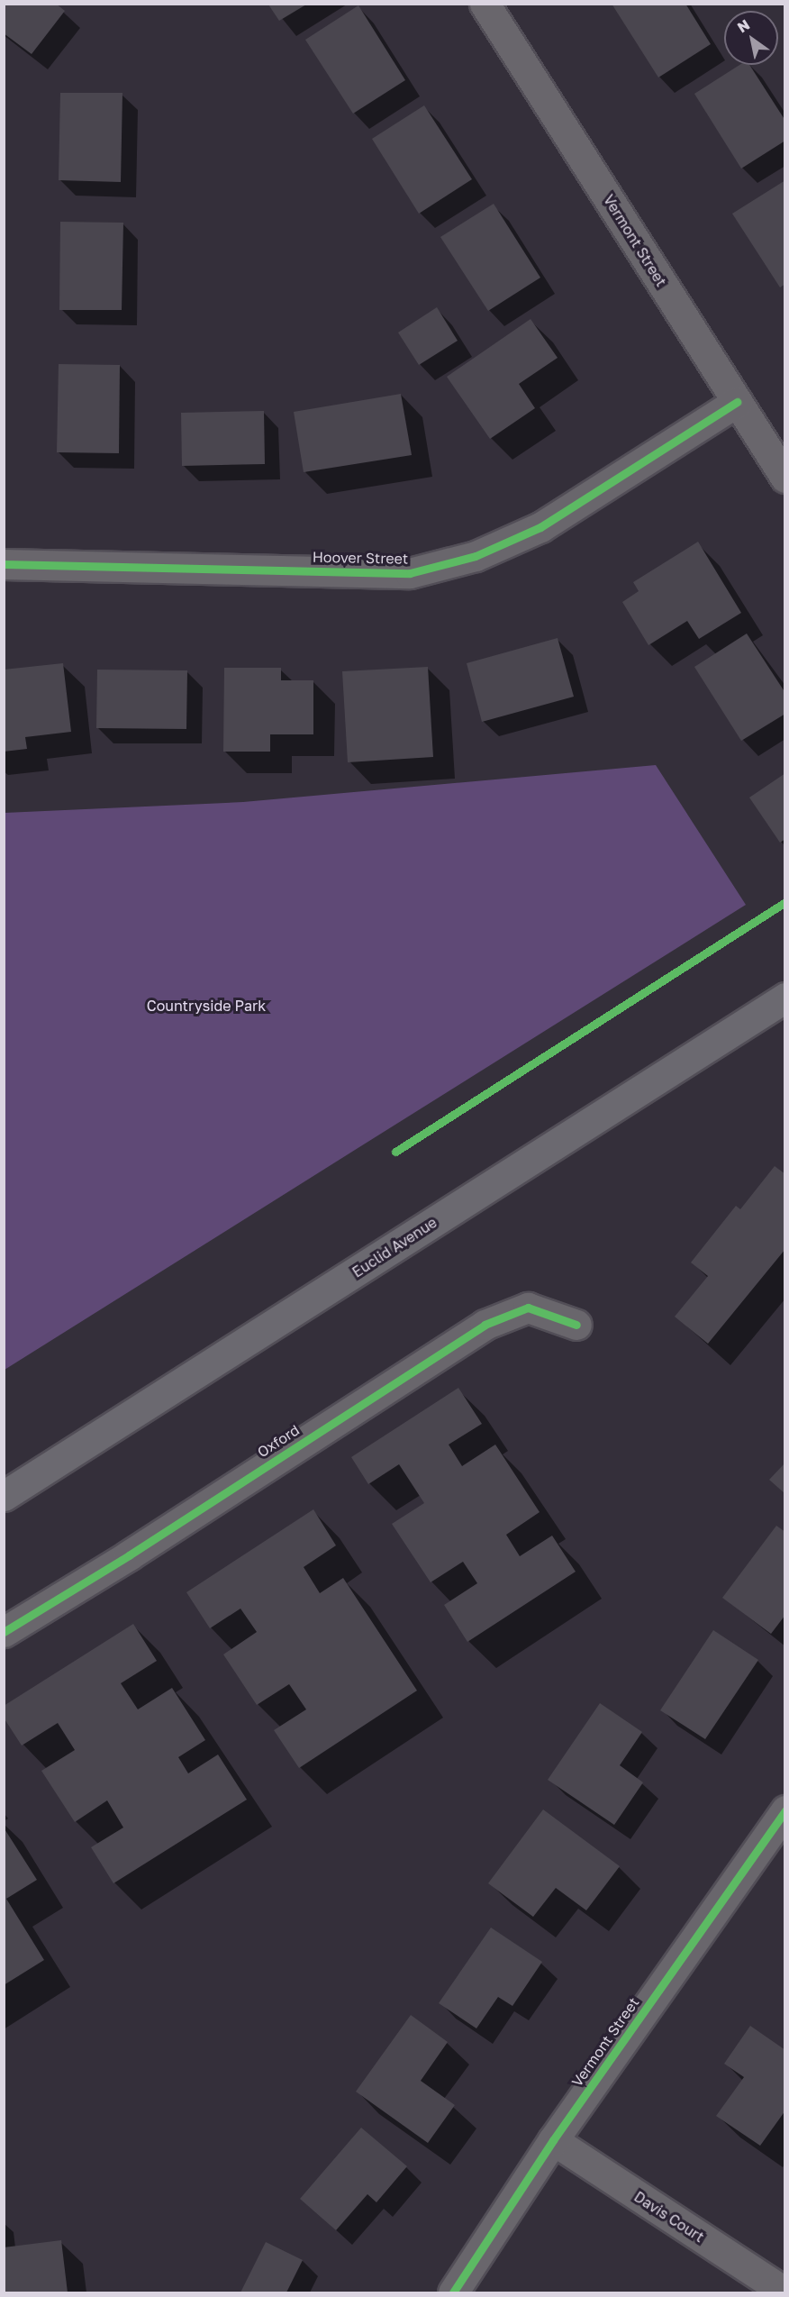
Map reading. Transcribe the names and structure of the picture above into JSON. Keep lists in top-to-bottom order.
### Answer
{
  "streets": {
    "main road": ["Euclid Avenue"],
    "street": [
      "Vermont Street",
      "Hoover Street",
      "Oxford",
      "Davis Court"
    ]
  },
  "crossings": [
    ["Vermont Street", "Hoover Street"],
    ["Vermont Street", "Davis Court"]
  ],
  "parks": ["Countryside Park"],
  "north": "top left"
}
